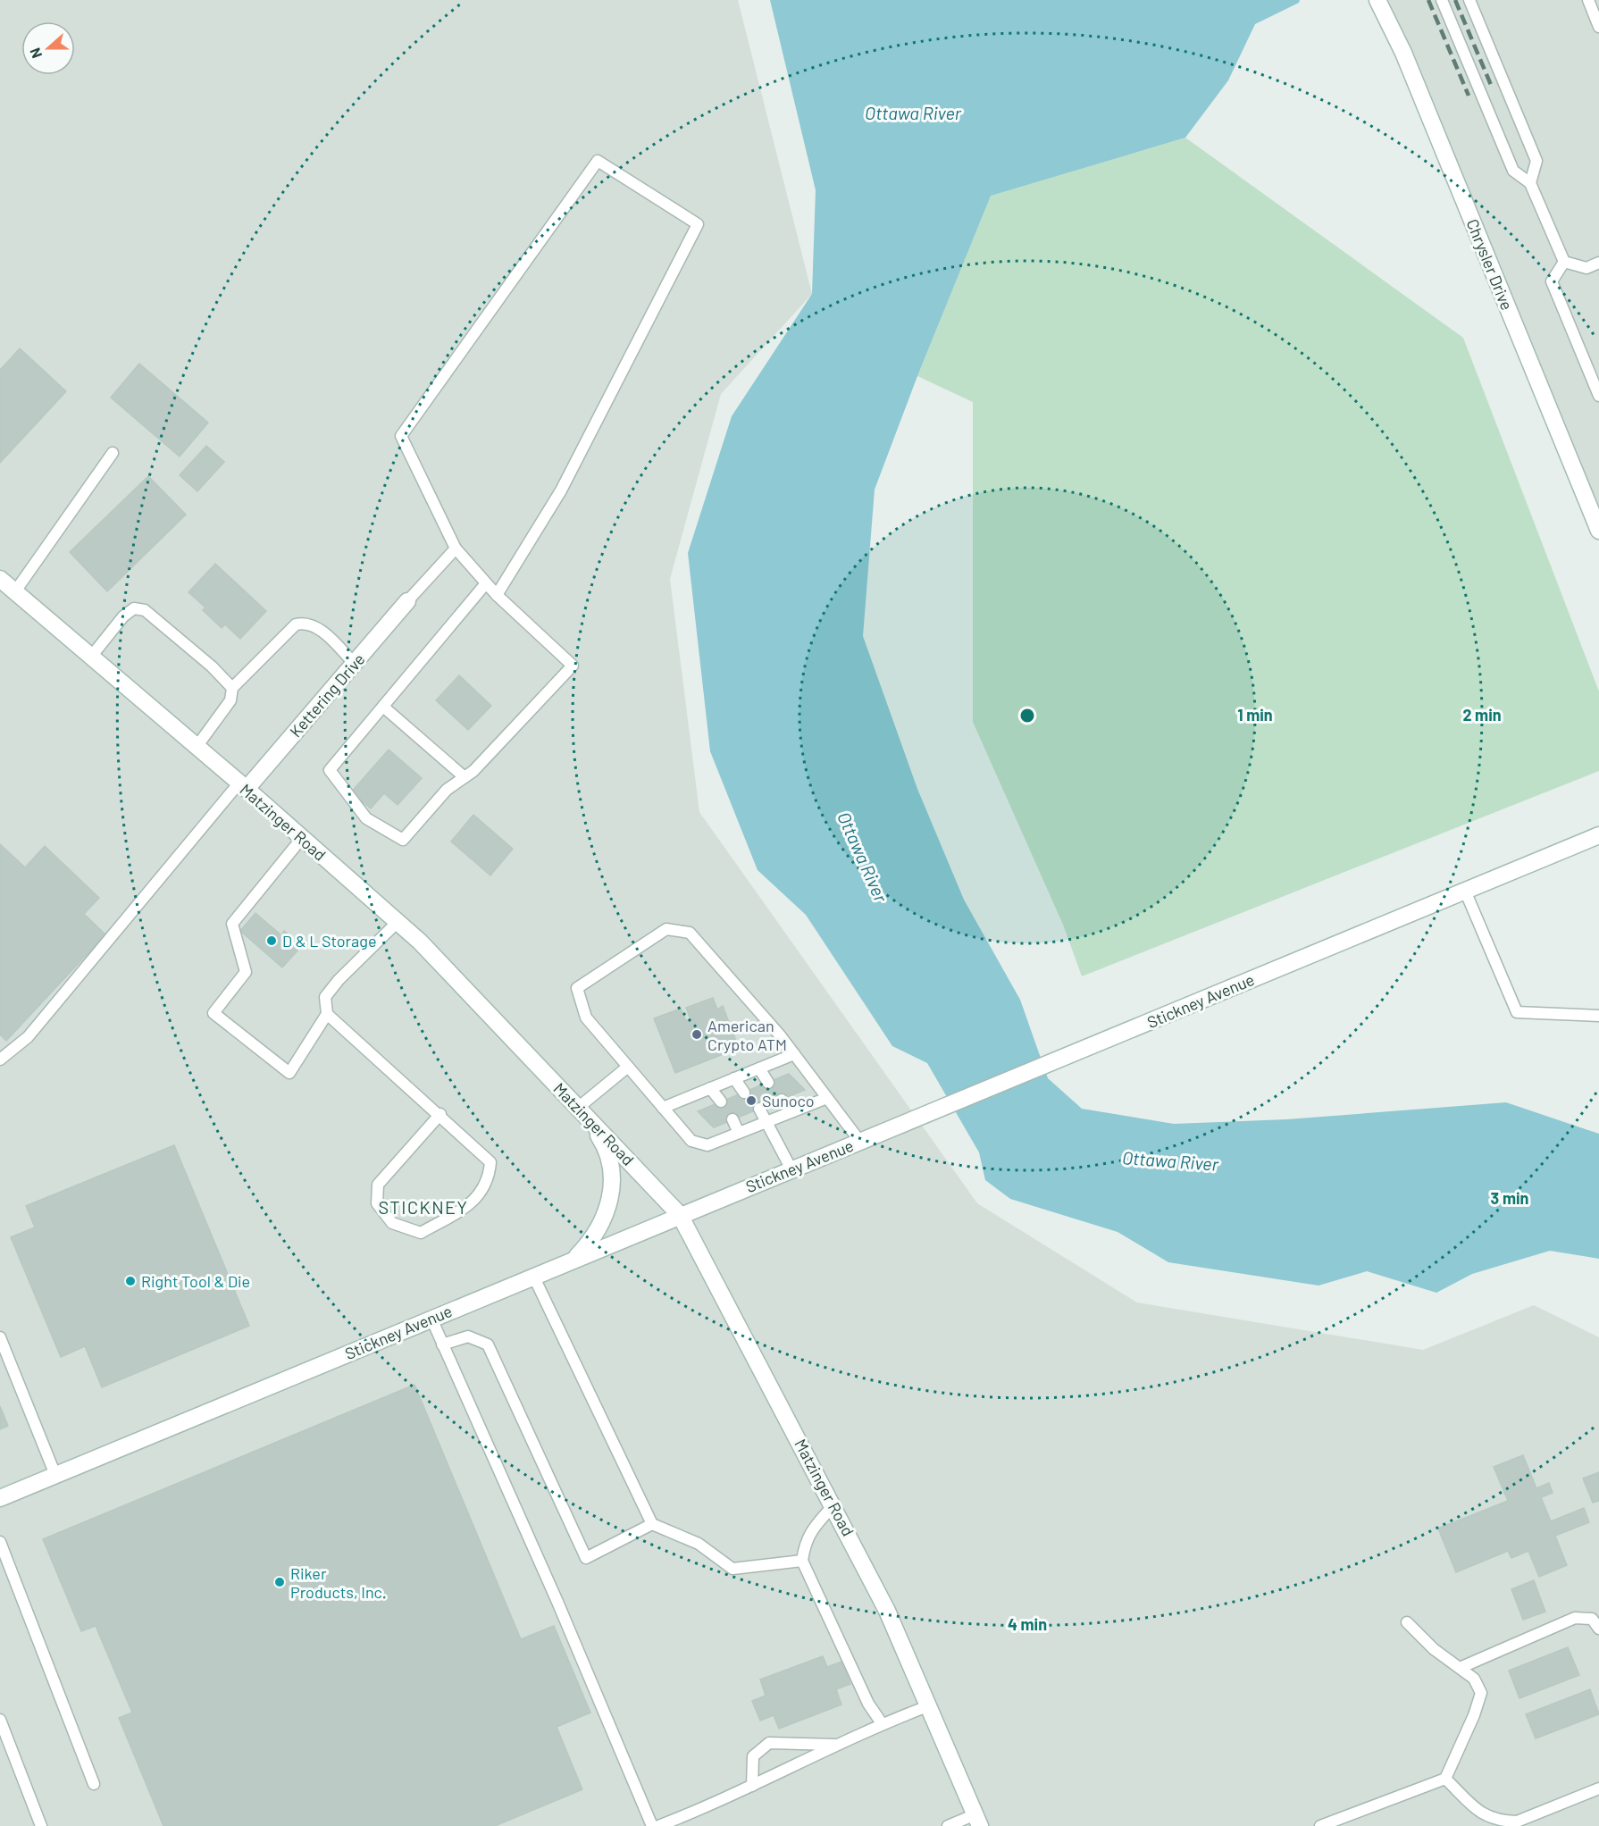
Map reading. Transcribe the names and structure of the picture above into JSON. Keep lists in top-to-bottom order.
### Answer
{
  "streets": {
    "street": [
      "Chrysler Drive",
      "Kettering Drive",
      "Matzinger Road",
      "Stickney Avenue"
    ]
  },
  "crossings": [
    ["Kettering Drive", "Matzinger Road"],
    ["Matzinger Road", "Stickney Avenue"]
  ],
  "districts": ["STICKNEY"],
  "water": ["Ottawa River"],
  "places": [
    "D & L Storage",
    "American Crypto ATM",
    "Sunoco",
    "Right Tool & Die",
    "Riker Products, Inc."
  ],
  "north": "left",
  "rings": [
    "1 min",
    "2 min",
    "3 min",
    "4 min"
  ]
}
